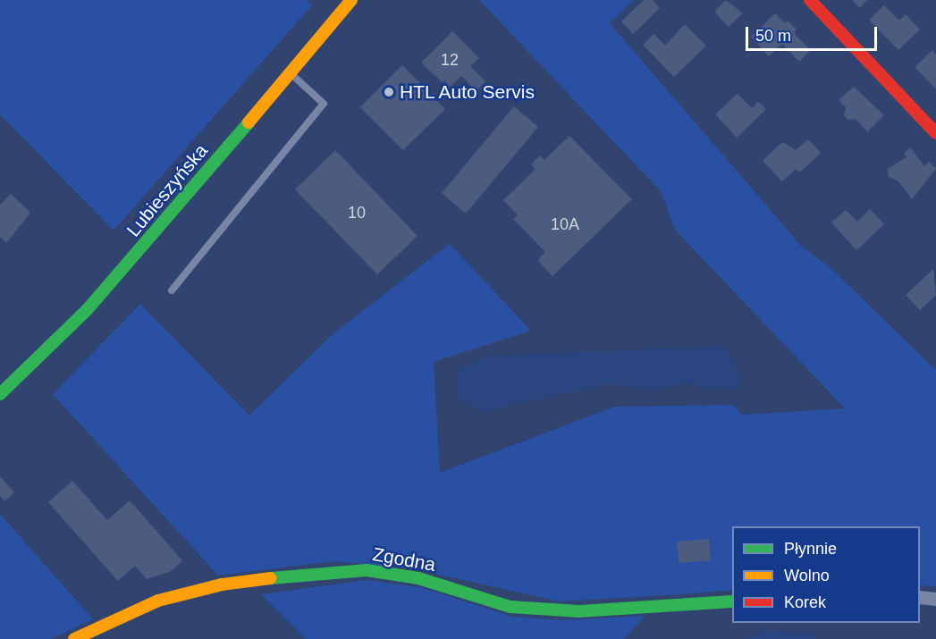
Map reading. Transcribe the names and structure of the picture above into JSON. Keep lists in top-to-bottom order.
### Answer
{
  "streets": {
    "street": ["Lubieszyńska", "Zgodna"]
  },
  "places": ["HTL Auto Servis"],
  "house_numbers": ["12", "10", "10A"],
  "legend": ["Płynnie", "Wolno", "Korek"],
  "scale_bar": "50 m"
}
